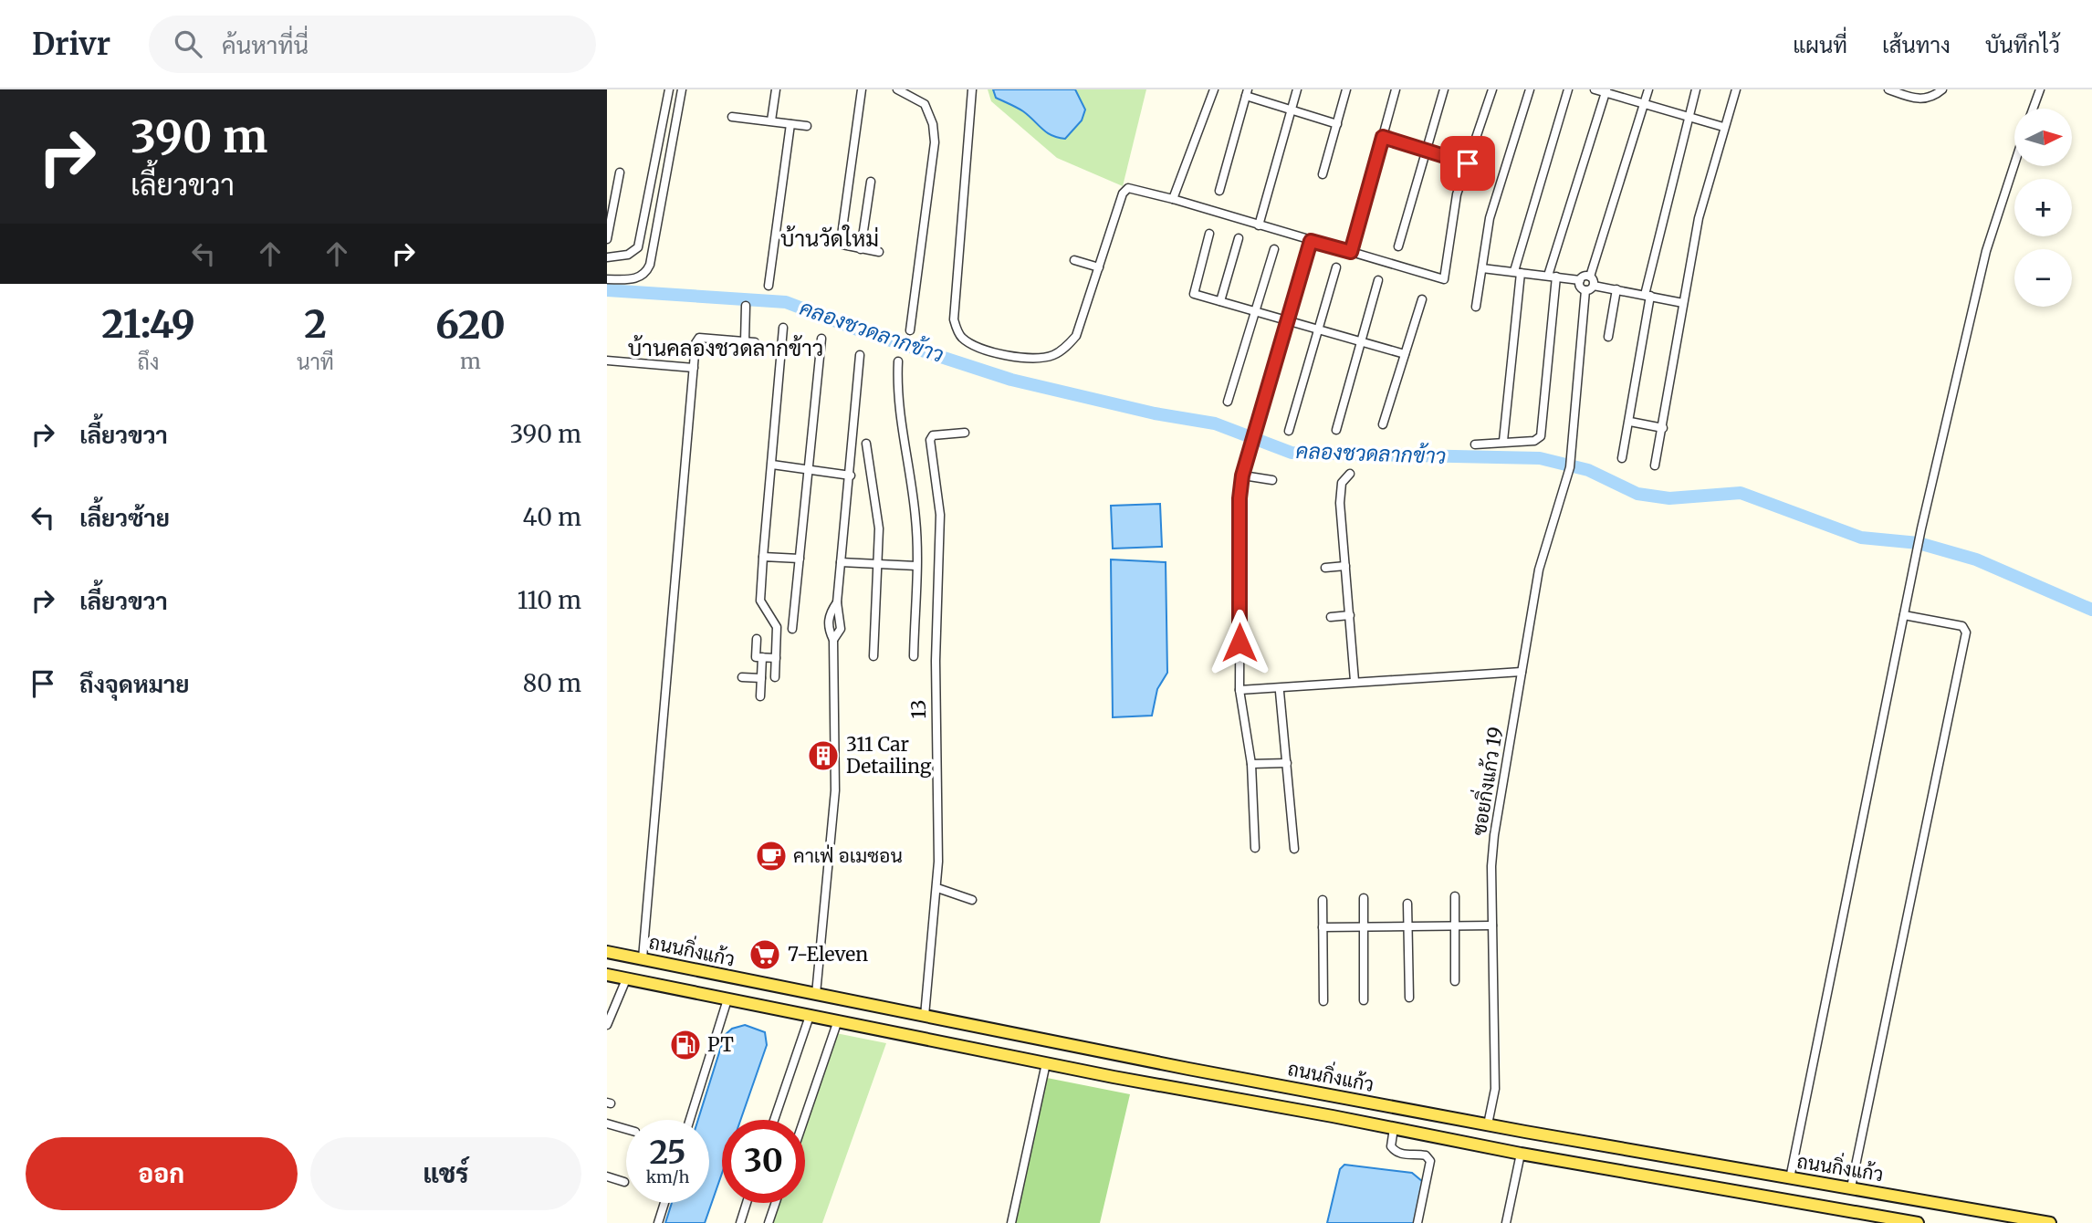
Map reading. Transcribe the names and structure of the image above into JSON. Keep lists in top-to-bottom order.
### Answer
{
  "streets": {
    "main road": ["ถนนกิ่งแก้ว"],
    "street": ["13", "ซอยกิ่งแก้ว 19"]
  },
  "crossings": [
    ["13", "ถนนกิ่งแก้ว"],
    ["ซอยกิ่งแก้ว 19", "ถนนกิ่งแก้ว"]
  ],
  "districts": ["บ้านวัดใหม่", "บ้านคลองชวดลากข้าว"],
  "water": ["คลองชวดลากข้าว"],
  "places": {
    "building": ["311 Car Detailing"],
    "cafe": ["คาเฟ่ อเมซอน"],
    "supermarket": ["7-Eleven"],
    "fuel station": ["PT"]
  },
  "north": "right",
  "page": {
    "header": "Drivr",
    "search": "ค้นหาที่นี่",
    "nav": ["แผนที่", "เส้นทาง", "บันทึกไว้"],
    "turn": ["390 m", "เลี้ยวขวา"],
    "map_buttons": ["+", "−"],
    "eta": [
      "21:49",
      "ถึง",
      "2",
      "นาที",
      "620",
      "m"
    ],
    "list": [
      {
        "name": "เลี้ยวขวา",
        "value": "390 m"
      },
      {
        "name": "เลี้ยวซ้าย",
        "value": "40 m"
      },
      {
        "name": "เลี้ยวขวา",
        "value": "110 m"
      },
      {
        "name": "ถึงจุดหมาย",
        "value": "80 m"
      }
    ],
    "speed": "25 km/h",
    "limit": "30",
    "buttons": ["ออก", "แชร์"]
  }
}
